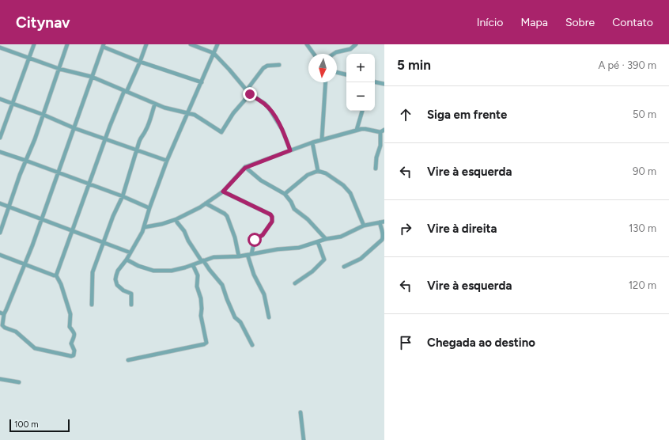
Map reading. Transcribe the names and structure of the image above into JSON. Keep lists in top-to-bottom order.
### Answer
{
  "scale_bar": "100 m",
  "north": "bottom",
  "page": {
    "header": "Citynav",
    "nav": [
      "Início",
      "Mapa",
      "Sobre",
      "Contato"
    ],
    "heading": ["5 min", "A pé · 390 m"],
    "map_buttons": ["+", "−"],
    "list": [
      ["Siga em frente", "50 m"],
      ["Vire à esquerda", "90 m"],
      ["Vire à direita", "130 m"],
      ["Vire à esquerda", "120 m"],
      "Chegada ao destino"
    ],
    "scale": "100 m"
  }
}
